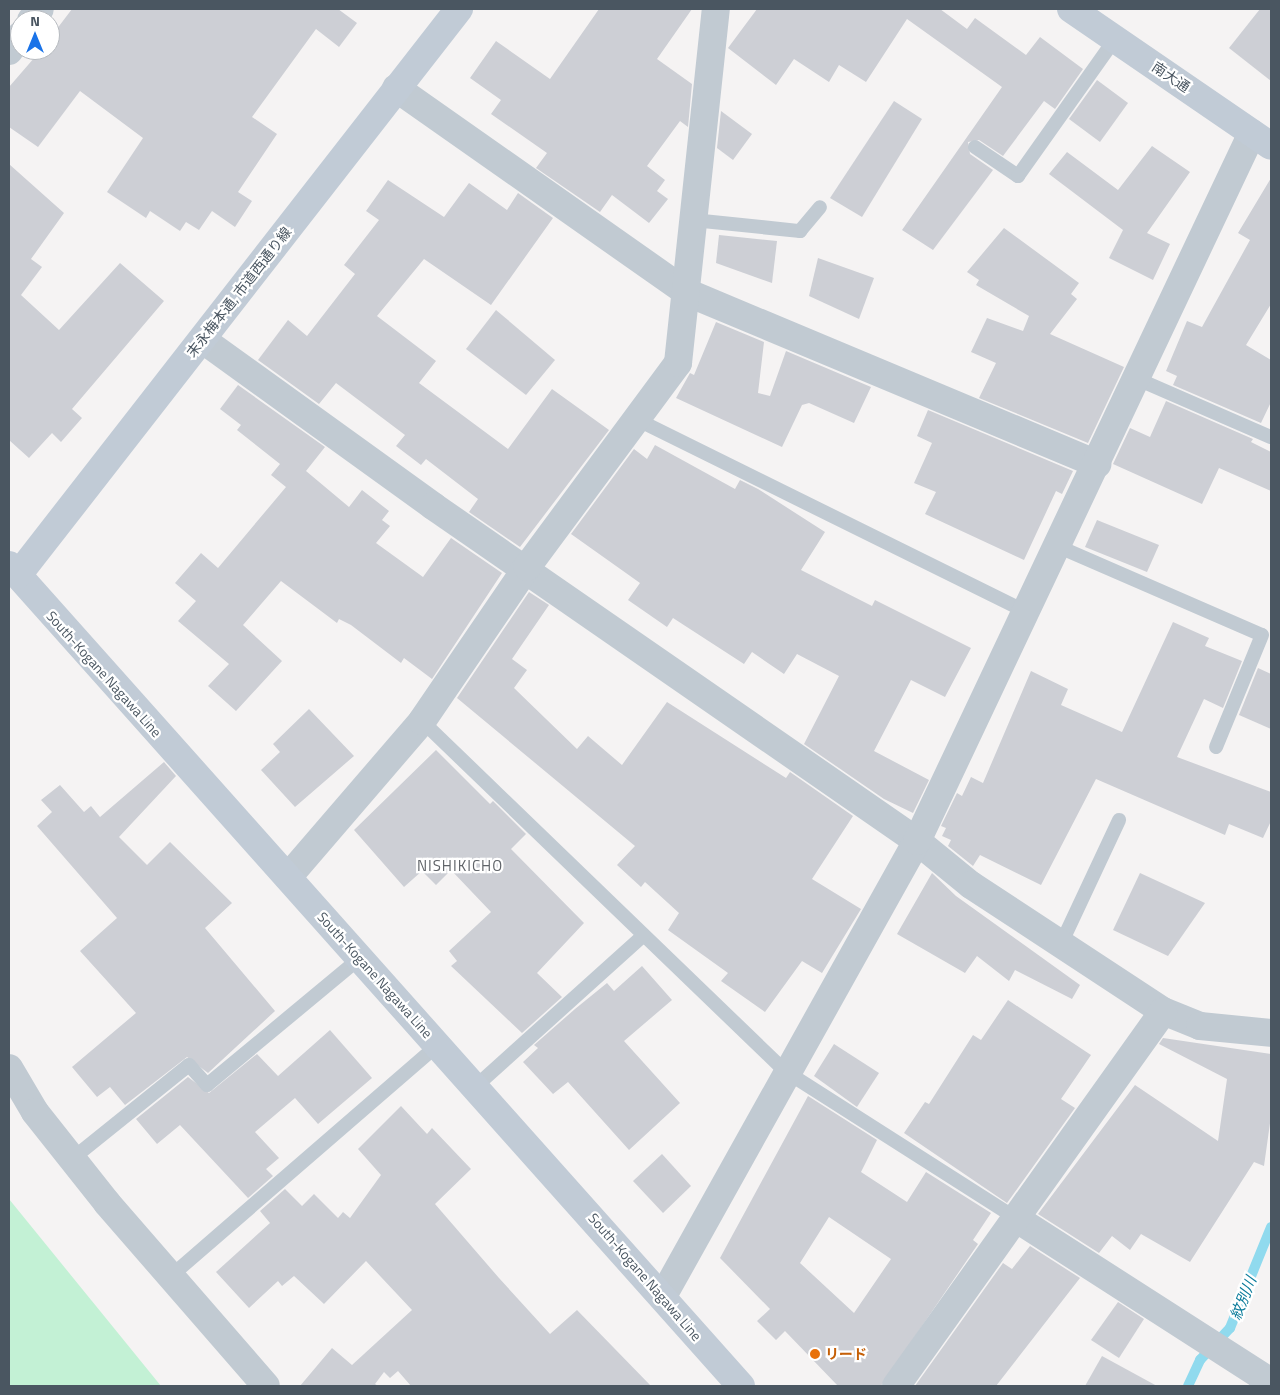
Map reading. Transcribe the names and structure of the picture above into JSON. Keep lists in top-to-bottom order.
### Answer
{
  "streets": {
    "main road": ["南大通", "末永梅本通, 市道西通り線", "South-Kogane Nagawa Line"]
  },
  "crossings": [
    ["末永梅本通, 市道西通り線", "South-Kogane Nagawa Line"]
  ],
  "districts": ["NISHIKICHO"],
  "water": ["紋別川"],
  "places": ["リード"],
  "north": "top"
}
